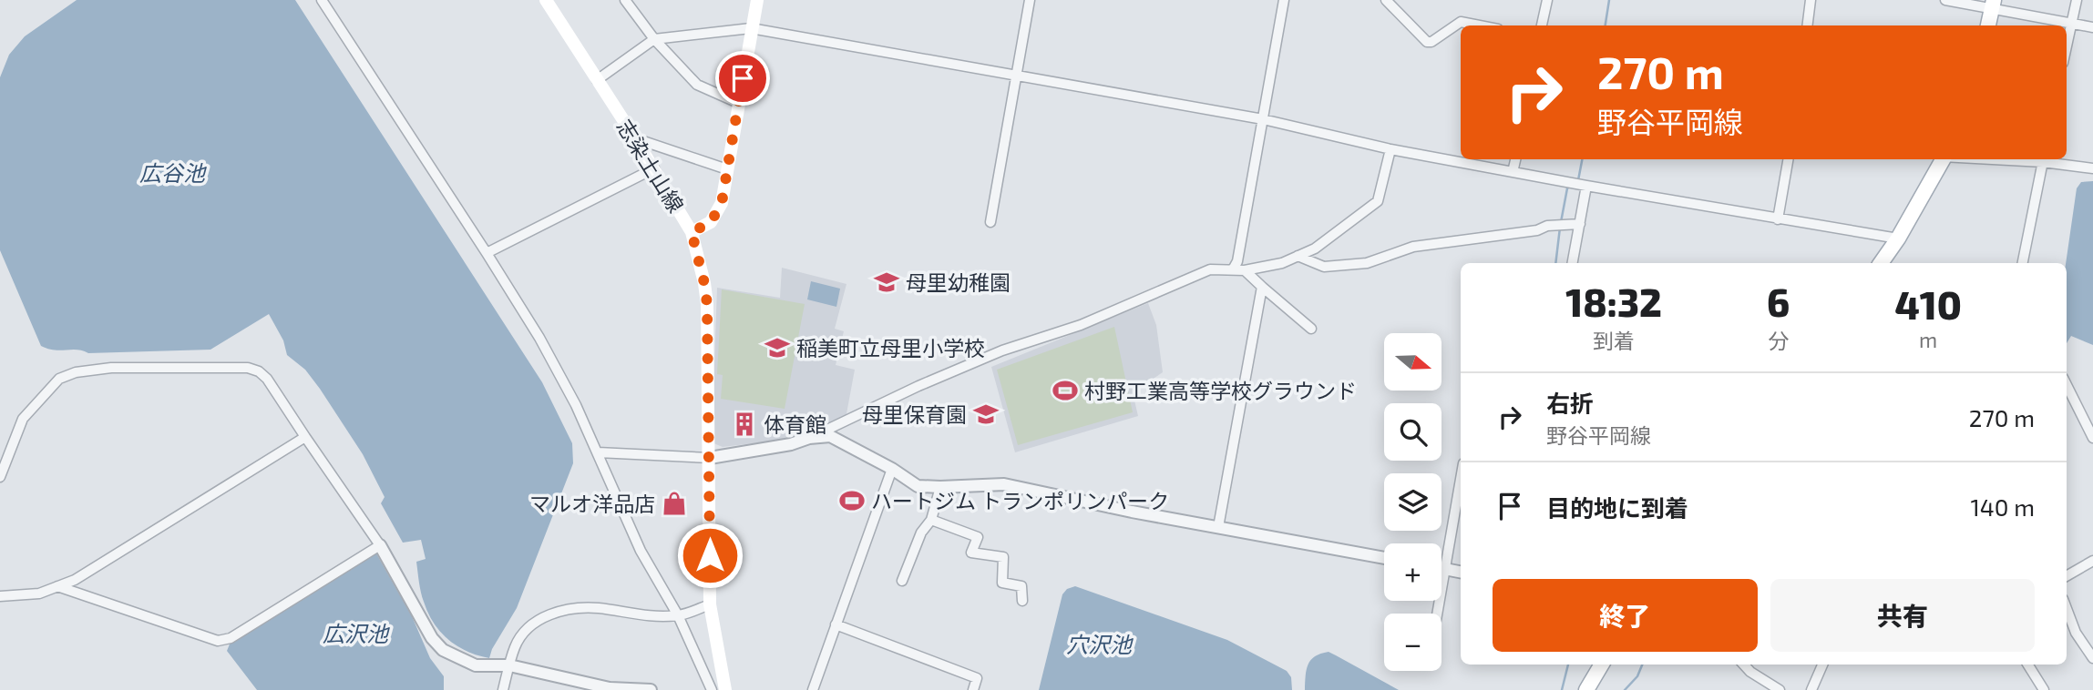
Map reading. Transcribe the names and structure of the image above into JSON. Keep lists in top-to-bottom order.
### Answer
{
  "streets": {
    "main road": ["志染土山線"]
  },
  "water": ["広谷池", "広沢池", "穴沢池"],
  "places": {
    "school or university": ["母里幼稚園", "稲美町立母里小学校", "母里保育園"],
    "sports": ["村野工業高等学校グラウンド", "ハートジム トランポリンパーク"],
    "building": ["体育館"],
    "shop": ["マルオ洋品店"]
  },
  "north": "right",
  "page": {
    "turn": ["270 m", "野谷平岡線"],
    "eta": [
      "18:32",
      "到着",
      "6",
      "分",
      "410",
      "m"
    ],
    "map_buttons": ["+", "−"],
    "list": [
      {
        "name": "右折",
        "note": "野谷平岡線",
        "value": "270 m"
      },
      {
        "name": "目的地に到着",
        "value": "140 m"
      }
    ],
    "buttons": ["終了", "共有"]
  }
}
